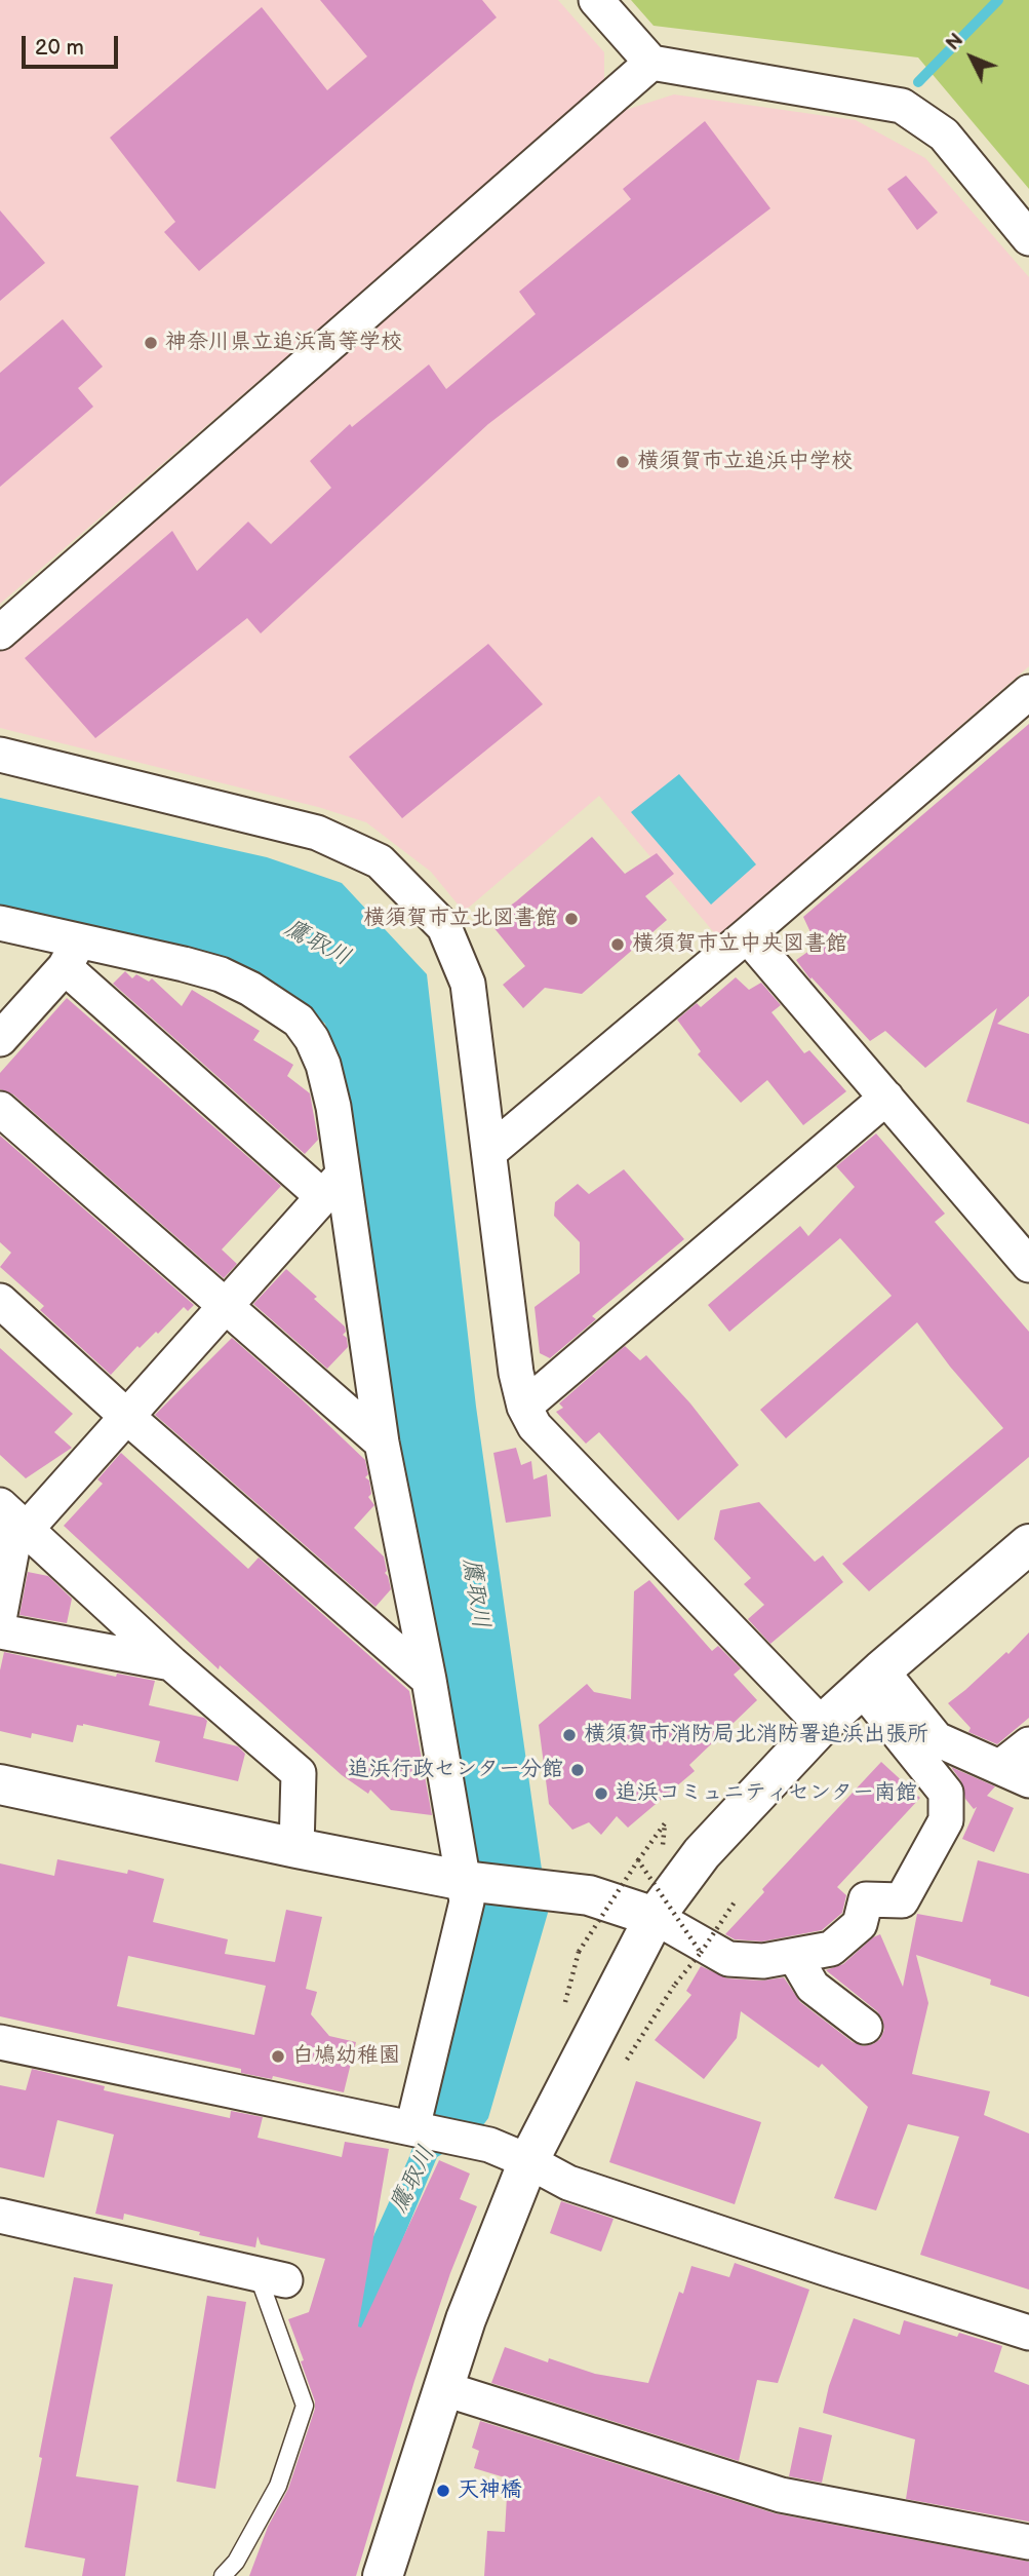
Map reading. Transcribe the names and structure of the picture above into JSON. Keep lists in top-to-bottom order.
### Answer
{
  "water": ["鷹取川"],
  "places": [
    "神奈川県立追浜高等学校",
    "横須賀市立追浜中学校",
    "横須賀市立北図書館",
    "横須賀市立中央図書館",
    "横須賀市消防局北消防署追浜出張所",
    "追浜行政センター分館",
    "追浜コミュニティセンター南館",
    "白鳩幼稚園",
    "天神橋"
  ],
  "scale_bar": "20 m",
  "north": "top left"
}
